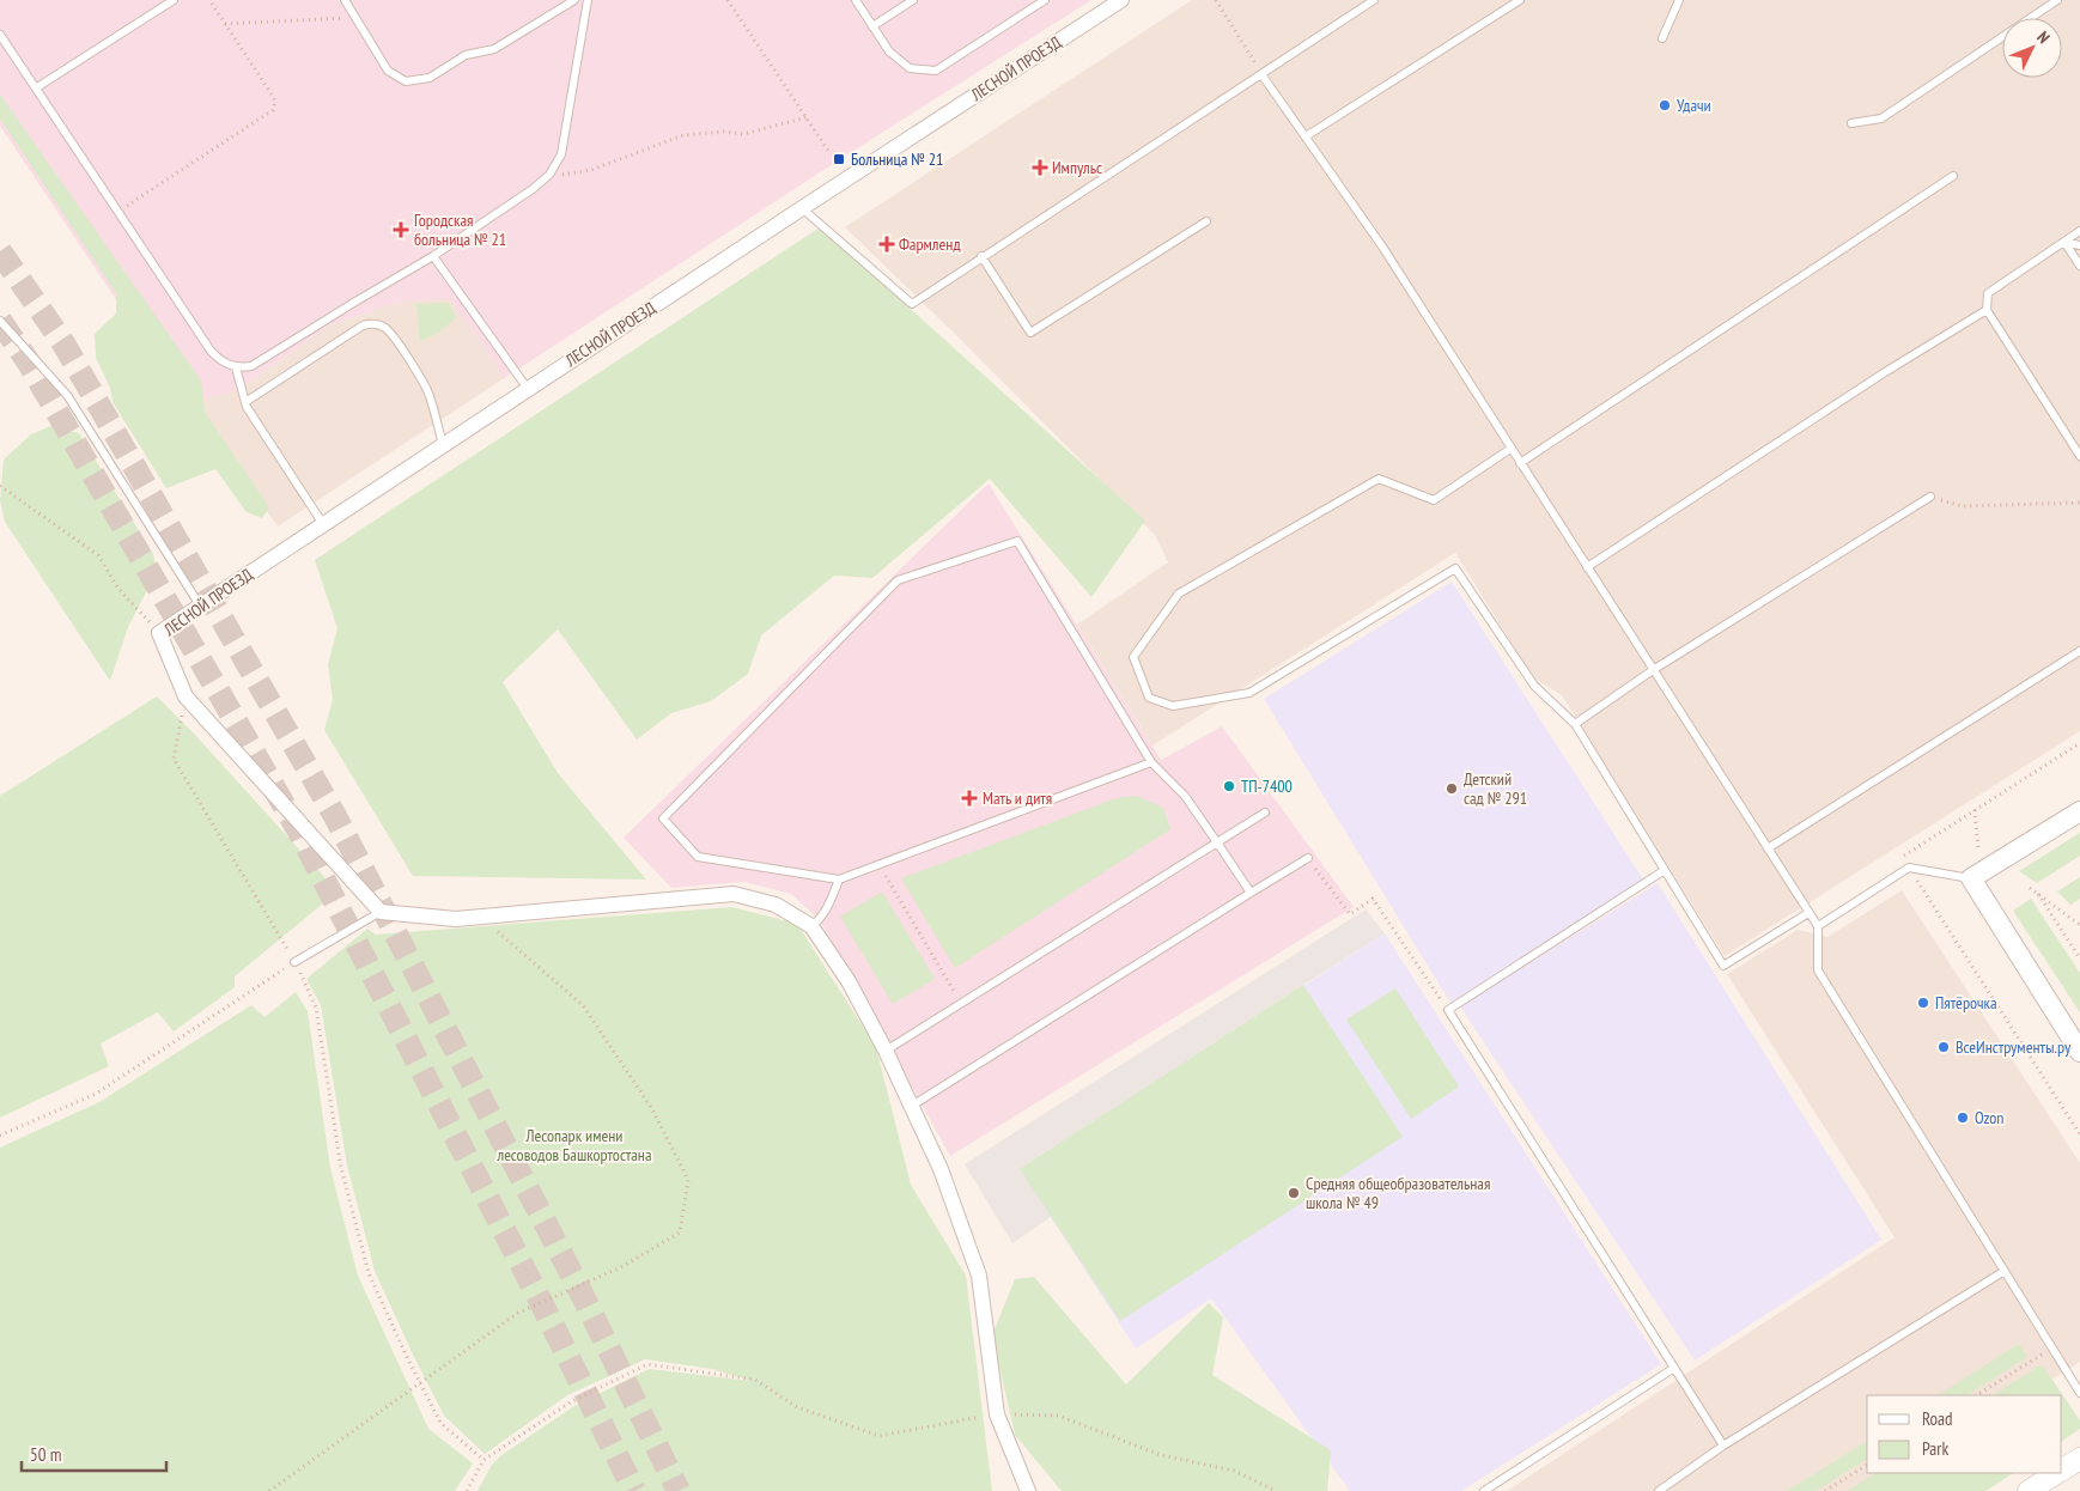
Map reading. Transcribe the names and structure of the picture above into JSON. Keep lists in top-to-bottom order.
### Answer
{
  "streets": {
    "street": ["ЛЕСНОЙ ПРОЕЗД"]
  },
  "parks": ["Лесопарк имени лесоводов Башкортостана"],
  "places": {
    "other": [
      "Удачи",
      "ТП-7400",
      "Детский сад № 291",
      "Пятёрочка",
      "ВсеИнструменты.ру",
      "Ozon",
      "Средняя общеобразовательная школа № 49"
    ],
    "transit": ["Больница № 21"],
    "health": [
      "Импульс",
      "Городская больница № 21",
      "Фармленд",
      "Мать и дитя"
    ]
  },
  "legend": ["Road", "Park"],
  "scale_bar": "50 m",
  "north": "top right"
}
